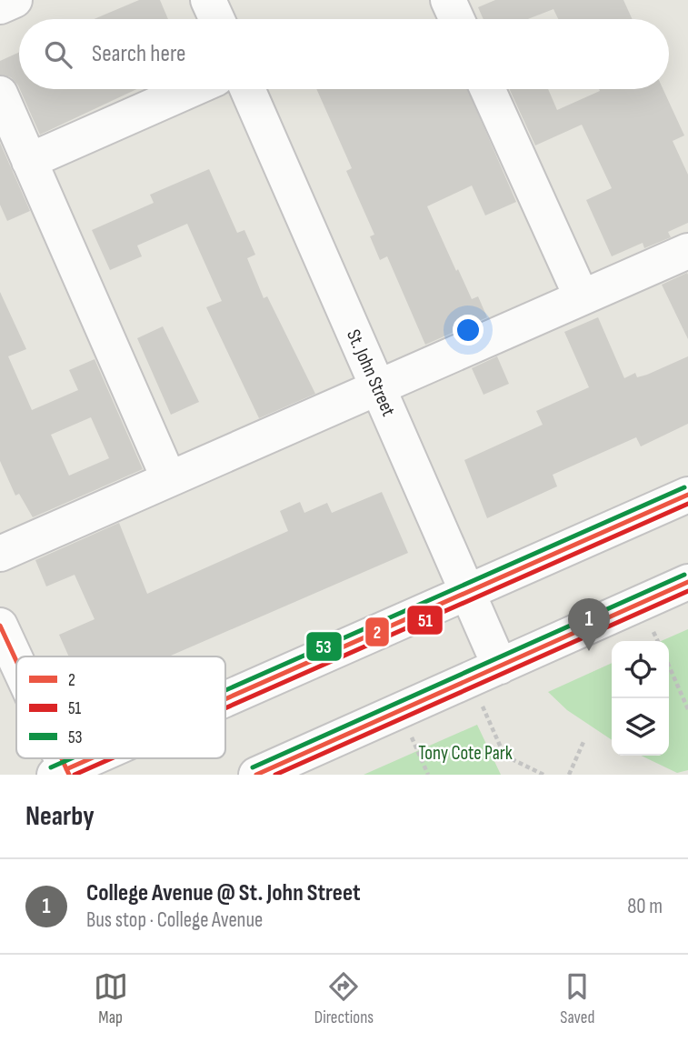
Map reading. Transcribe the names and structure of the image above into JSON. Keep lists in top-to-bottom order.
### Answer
{
  "streets": {
    "street": ["St. John Street"]
  },
  "parks": ["Tony Cote Park"],
  "lines": ["transit line 53", "transit line 2", "transit line 51"],
  "legend": ["2", "51", "53"],
  "page": {
    "search": "Search here",
    "pins": "1",
    "heading": "Nearby",
    "list": [
      {
        "mark": "1",
        "name": "College Avenue @ St. John Street",
        "note": "Bus stop · College Avenue",
        "value": "80 m"
      }
    ],
    "nav": ["Map", "Directions", "Saved"]
  }
}
